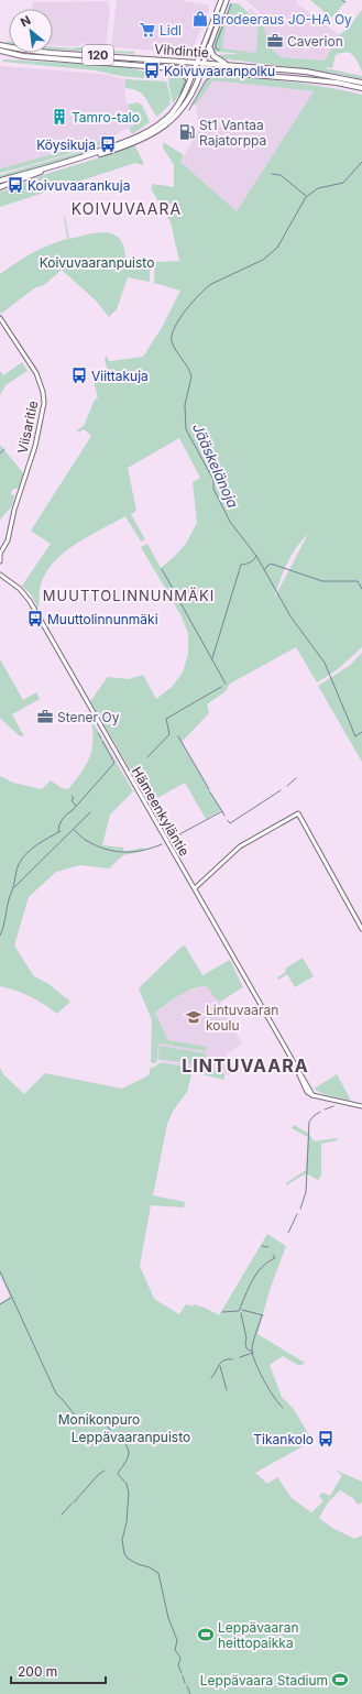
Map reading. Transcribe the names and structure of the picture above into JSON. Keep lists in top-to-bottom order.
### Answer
{
  "streets": {
    "main road": ["Vihdintie", "120"],
    "street": ["Viisaritie", "Hämeenkyläntie"]
  },
  "districts": ["KOIVUVAARA", "MUUTTOLINNUNMÄKI", "LINTUVAARA"],
  "water": ["Jääskelänoja"],
  "parks": ["Koivuvaaranpuisto", "Monikonpuro", "Leppävaaranpuisto"],
  "places": {
    "shop": ["Brodeeraus JO-HA Oy"],
    "supermarket": ["Lidl"],
    "office": ["Caverion", "Stener Oy"],
    "bus stop": [
      "Koivuvaaranpolku",
      "Köysikuja",
      "Koivuvaarankuja",
      "Viittakuja",
      "Muuttolinnunmäki",
      "Tikankolo"
    ],
    "building": ["Tamro-talo"],
    "fuel station": ["St1 Vantaa Rajatorppa"],
    "school or university": ["Lintuvaaran koulu"],
    "sports": ["Leppävaaran heittopaikka", "Leppävaara Stadium"]
  },
  "scale_bar": "200 m",
  "north": "top left"
}
